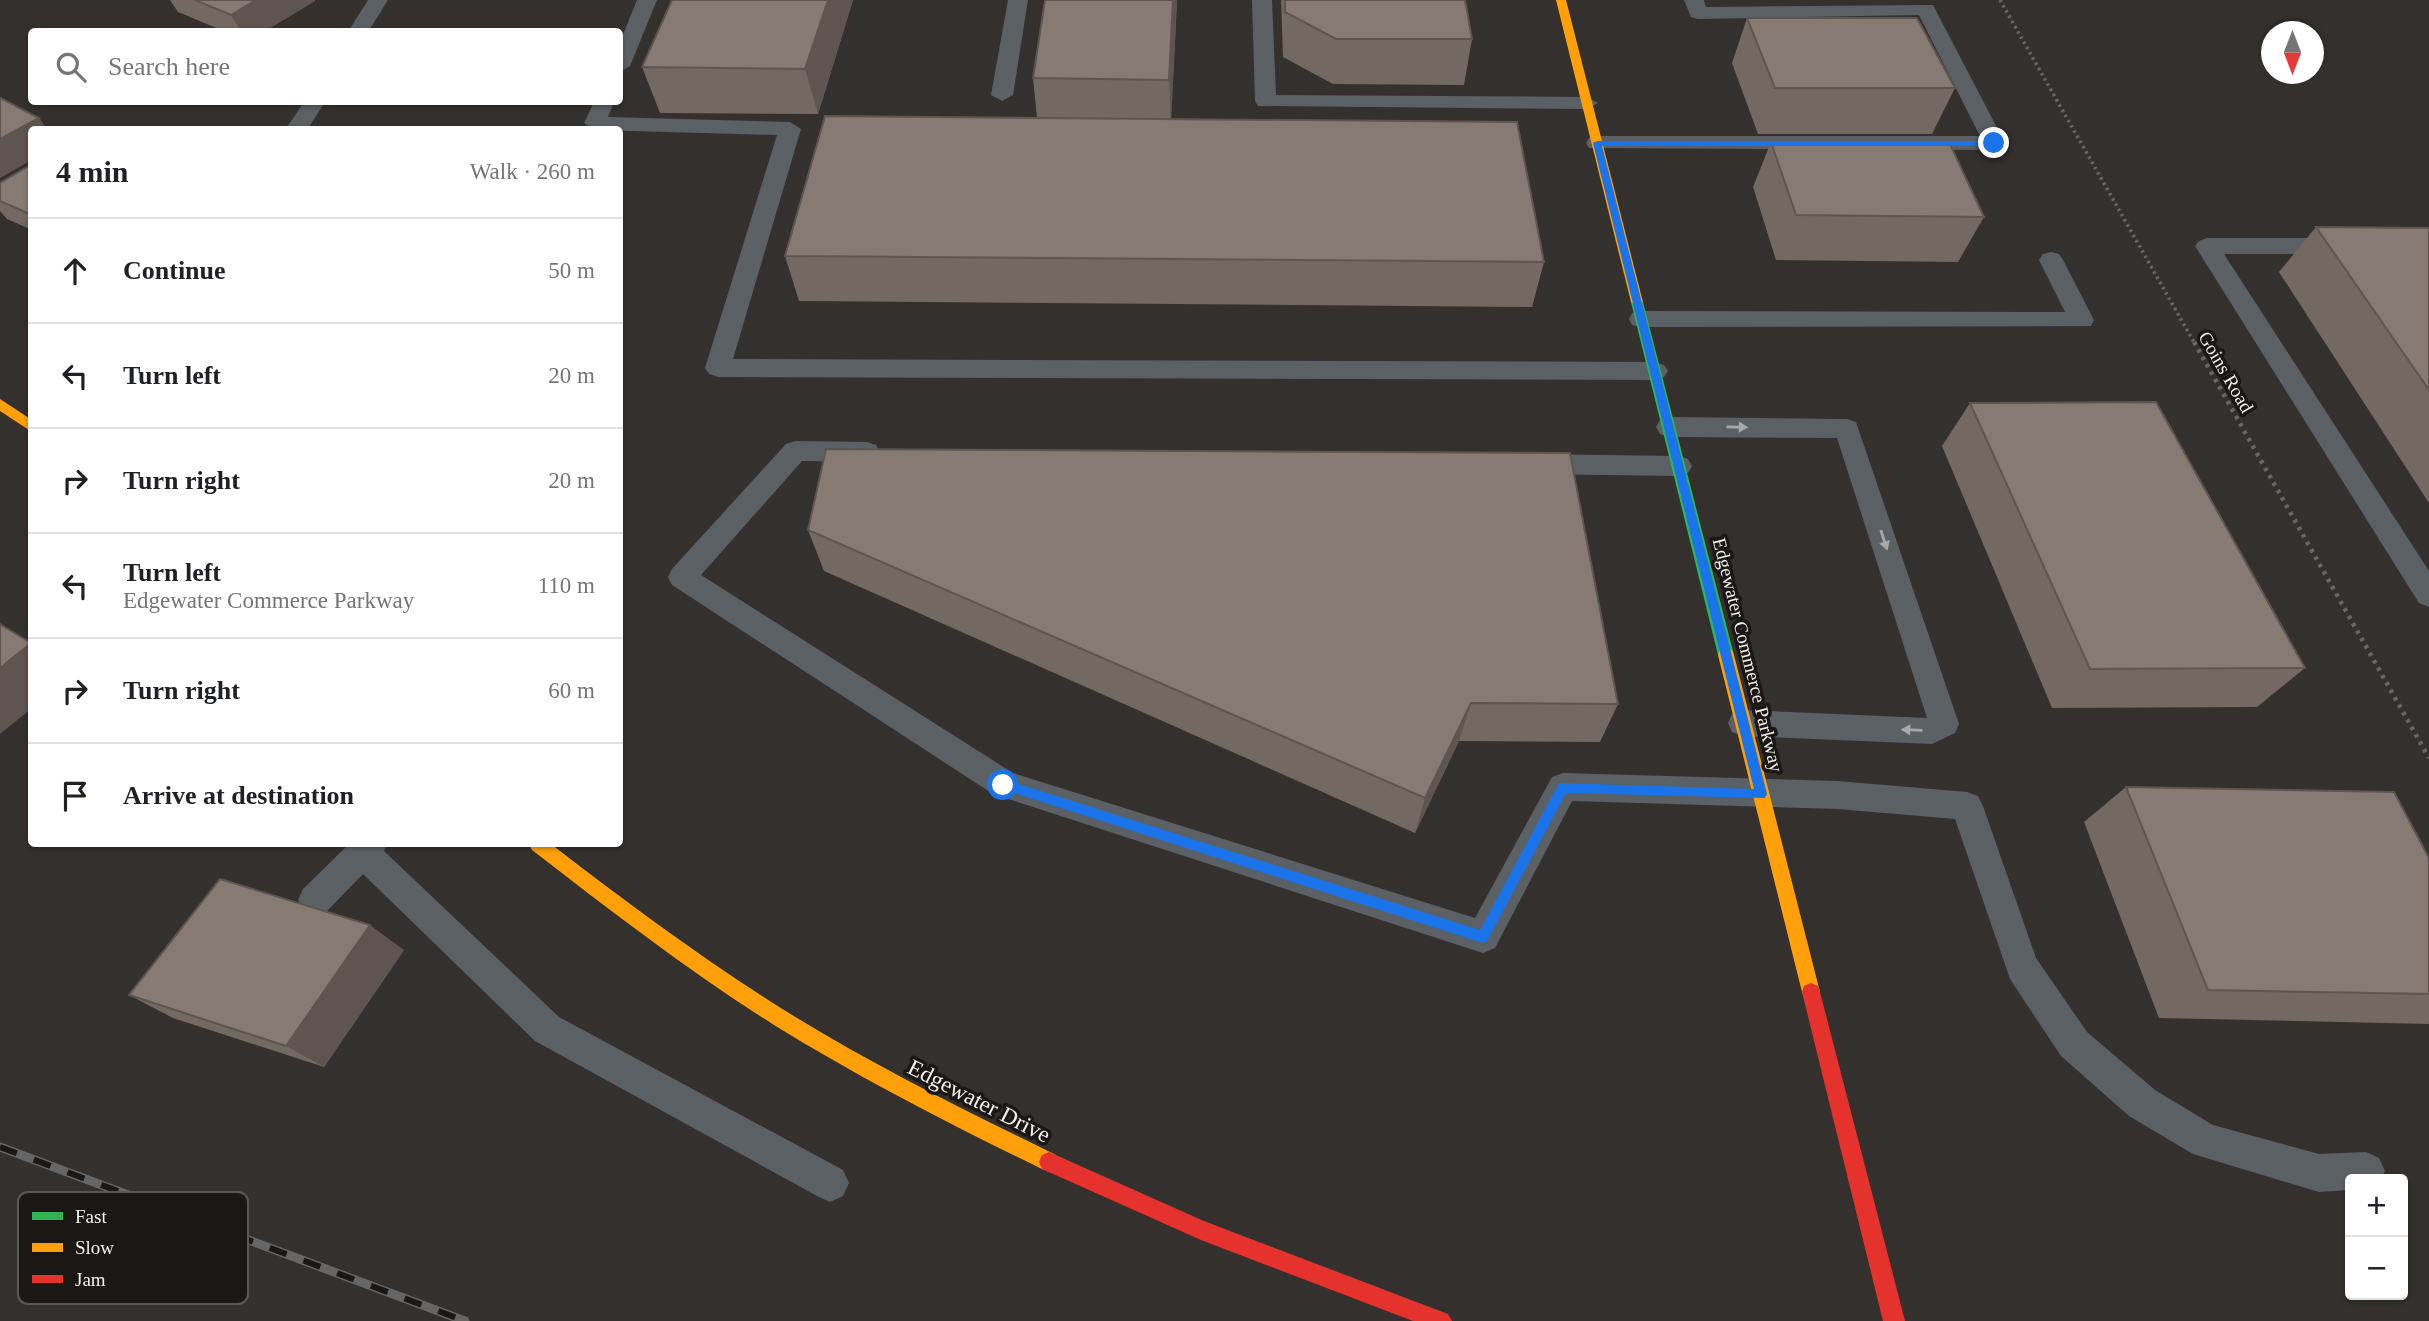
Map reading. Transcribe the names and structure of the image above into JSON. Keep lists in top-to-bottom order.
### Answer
{
  "streets": {
    "street": ["Edgewater Commerce Parkway", "Edgewater Drive"],
    "path": ["Goins Road"]
  },
  "legend": ["Fast", "Slow", "Jam"],
  "north": "bottom",
  "page": {
    "search": "Search here",
    "heading": ["4 min", "Walk · 260 m"],
    "list": [
      ["Continue", "50 m"],
      ["Turn left", "20 m"],
      ["Turn right", "20 m"],
      ["Turn left", "Edgewater Commerce Parkway", "110 m"],
      ["Turn right", "60 m"],
      "Arrive at destination"
    ],
    "map_buttons": ["+", "−"]
  }
}
